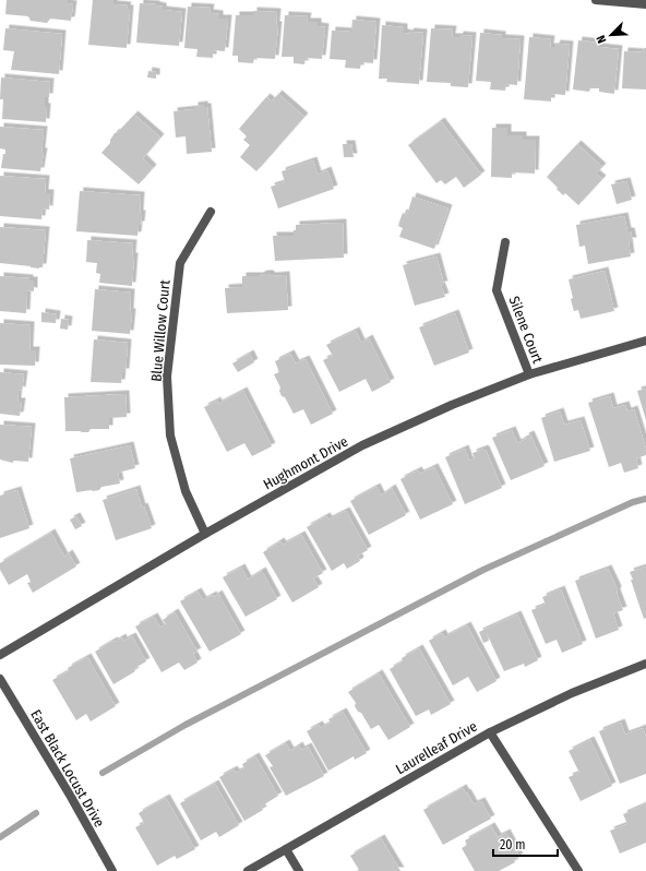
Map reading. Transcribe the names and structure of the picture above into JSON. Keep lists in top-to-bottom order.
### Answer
{
  "streets": {
    "street": [
      "Silene Court",
      "Blue Willow Court",
      "Hughmont Drive",
      "Laurelleaf Drive",
      "East Black Locust Drive"
    ]
  },
  "crossings": [
    ["Silene Court", "Hughmont Drive"],
    ["Blue Willow Court", "Hughmont Drive"]
  ],
  "scale_bar": "20 m",
  "north": "bottom left"
}
